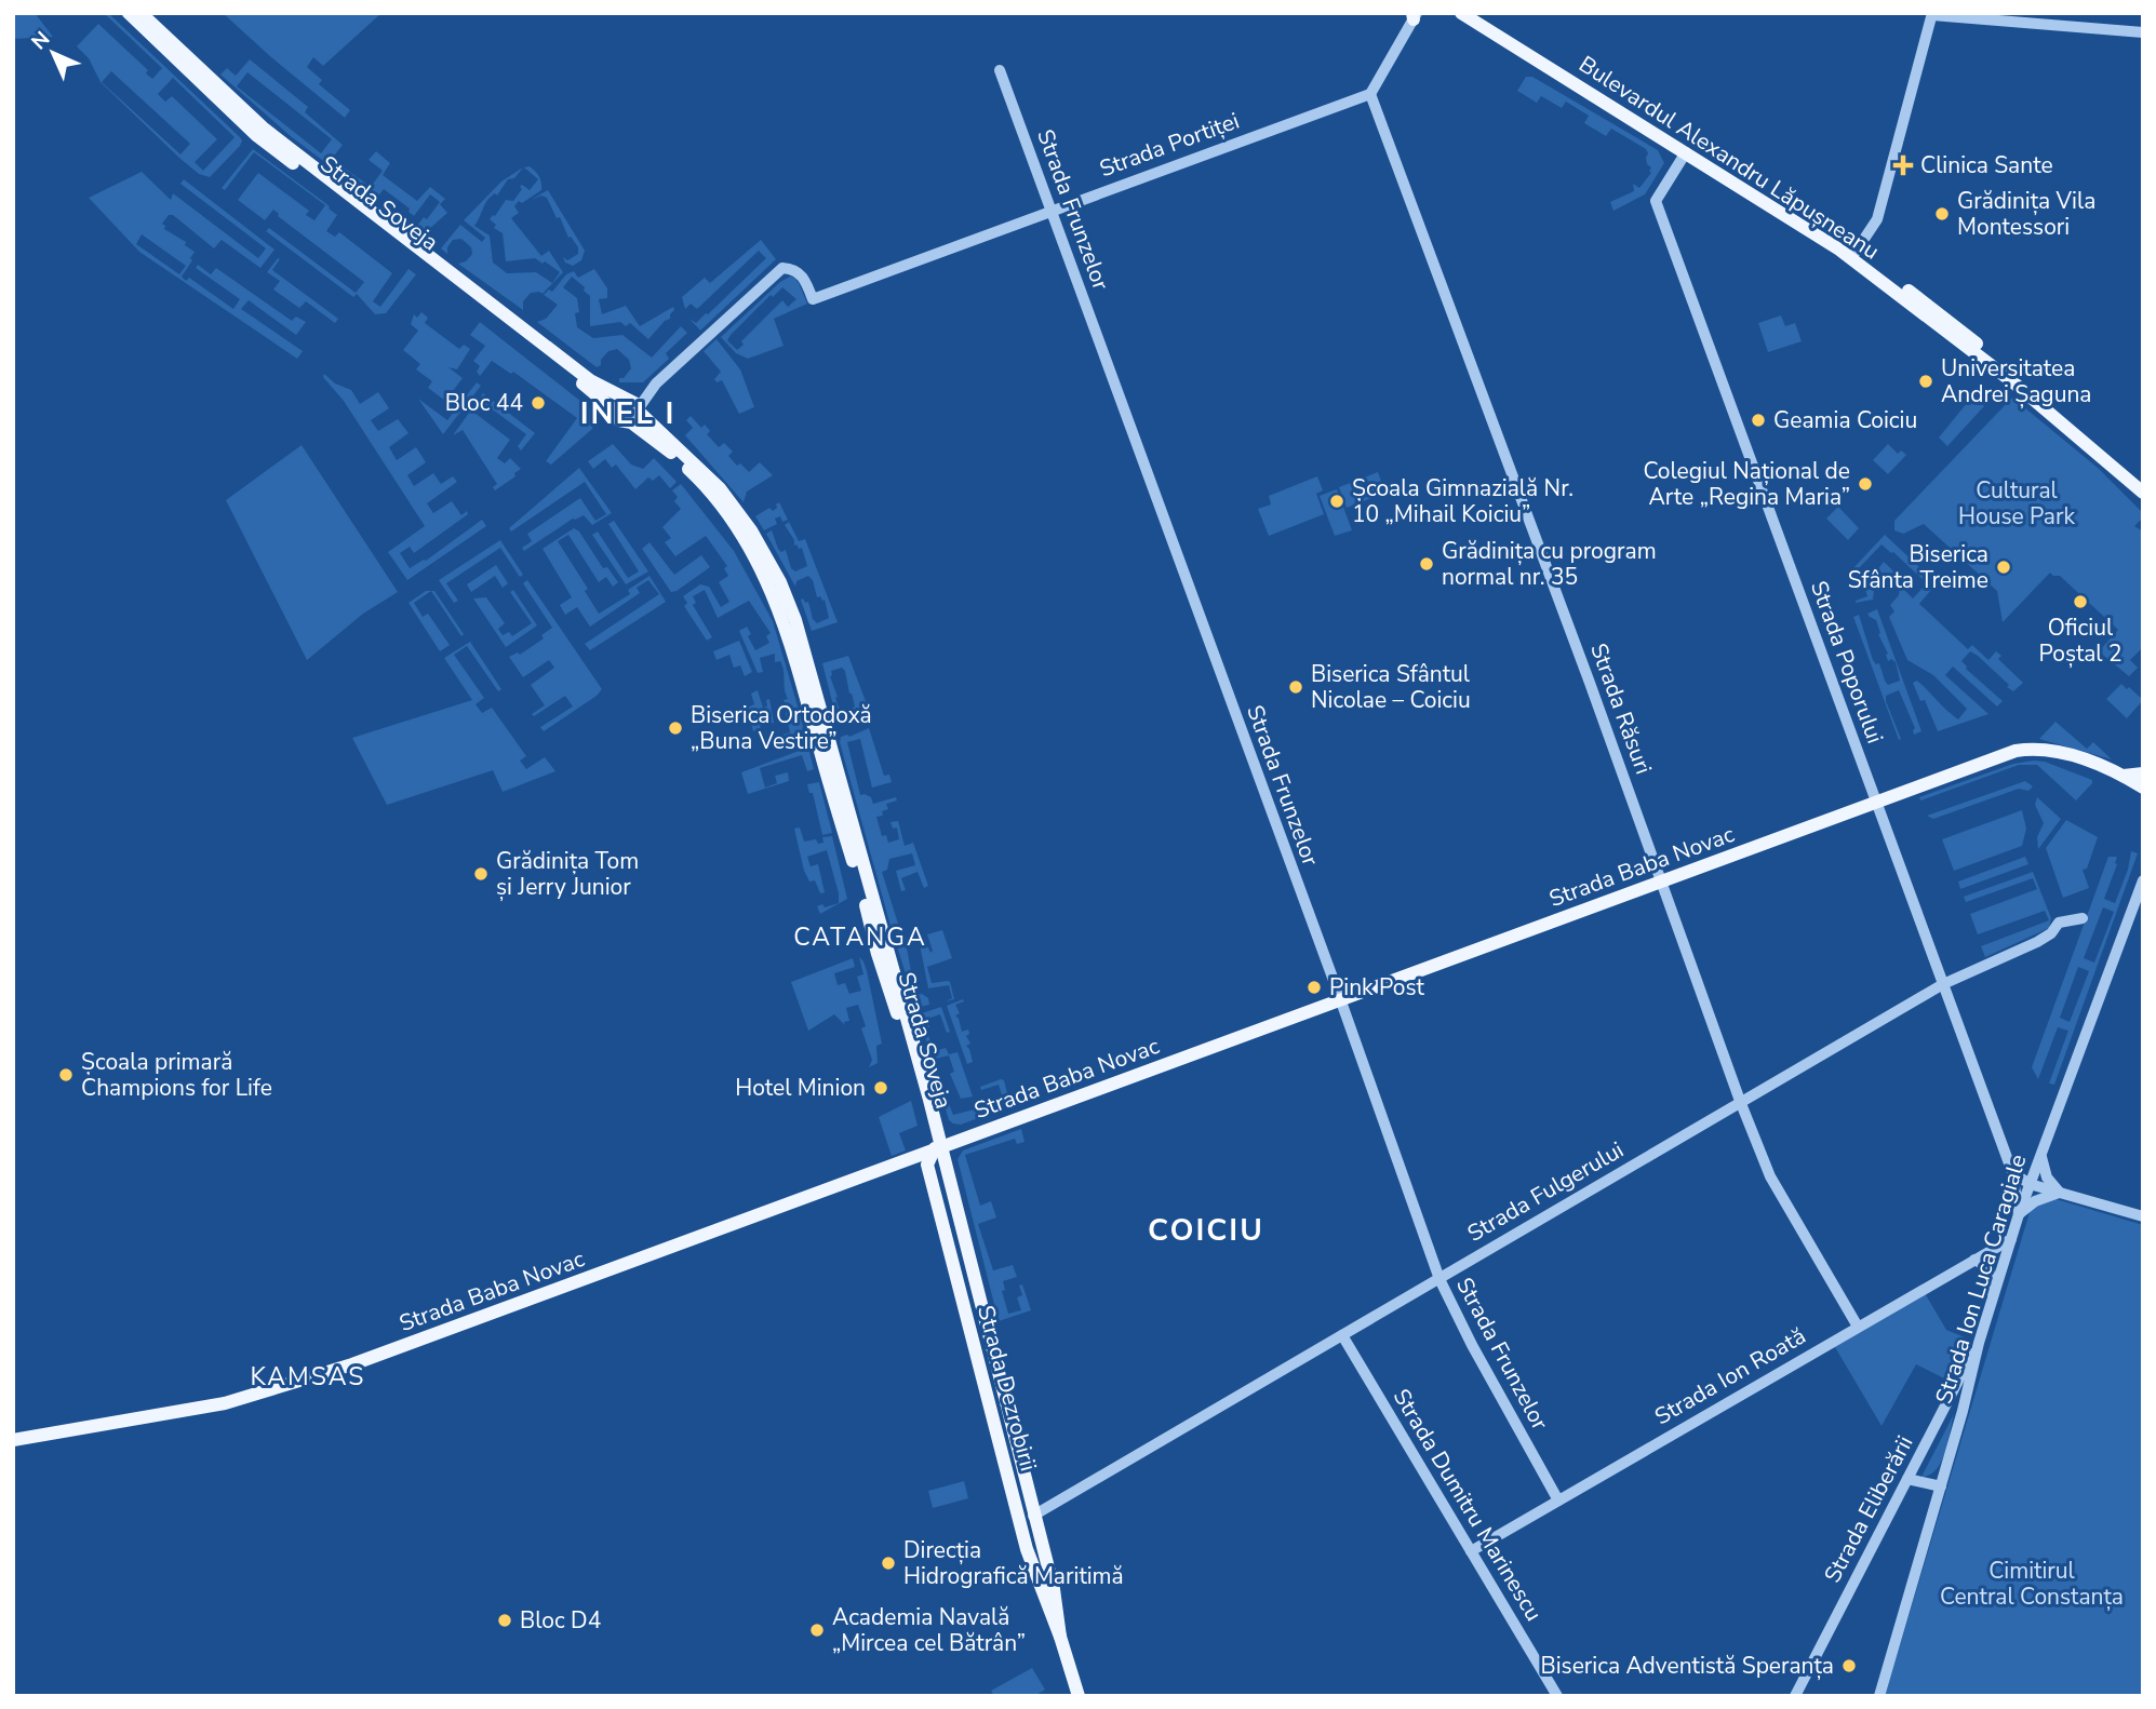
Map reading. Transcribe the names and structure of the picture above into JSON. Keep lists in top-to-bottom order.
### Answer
{
  "streets": {
    "main road": [
      "Bulevardul Alexandru Lăpușneanu",
      "Strada Soveja",
      "Strada Baba Novac",
      "Strada Dezrobirii"
    ],
    "street": [
      "Strada Portiței",
      "Strada Frunzelor",
      "Strada Poporului",
      "Strada Răsuri",
      "Strada Fulgerului",
      "Strada Ion Luca Caragiale",
      "Strada Ion Roată",
      "Strada Dumitru Marinescu",
      "Strada Eliberării"
    ]
  },
  "crossings": [
    ["Strada Portiței", "Strada Soveja"],
    ["Strada Portiței", "Strada Frunzelor"],
    ["Strada Portiței", "Strada Răsuri"],
    ["Bulevardul Alexandru Lăpușneanu", "Strada Poporului"],
    ["Strada Soveja", "Strada Baba Novac"],
    ["Strada Soveja", "Strada Dezrobirii"],
    ["Strada Frunzelor", "Strada Baba Novac"],
    ["Strada Frunzelor", "Strada Fulgerului"],
    ["Strada Frunzelor", "Strada Ion Roată"],
    ["Strada Poporului", "Strada Baba Novac"],
    ["Strada Poporului", "Strada Fulgerului"],
    ["Strada Poporului", "Strada Ion Luca Caragiale"],
    ["Strada Răsuri", "Strada Baba Novac"],
    ["Strada Răsuri", "Strada Fulgerului"],
    ["Strada Răsuri", "Strada Ion Roată"],
    ["Strada Baba Novac", "Strada Dezrobirii"],
    ["Strada Fulgerului", "Strada Dezrobirii"],
    ["Strada Fulgerului", "Strada Dumitru Marinescu"],
    ["Strada Ion Luca Caragiale", "Strada Ion Roată"],
    ["Strada Ion Luca Caragiale", "Strada Eliberării"],
    ["Strada Ion Roată", "Strada Dumitru Marinescu"]
  ],
  "districts": [
    "INEL I",
    "CATANGA",
    "COICIU",
    "KAMSAS"
  ],
  "parks": ["Cultural House Park", "Cimitirul Central Constanța"],
  "places": {
    "health": ["Clinica Sante"],
    "other": [
      "Grădinița Vila Montessori",
      "Universitatea Andrei Șaguna",
      "Bloc 44",
      "Geamia Coiciu",
      "Colegiul Național de Arte „Regina Maria”",
      "Școala Gimnazială Nr. 10 „Mihail Koiciu”",
      "Grădinița cu program normal nr. 35",
      "Biserica Sfânta Treime",
      "Oficiul Poștal 2",
      "Biserica Sfântul Nicolae – Coiciu",
      "Biserica Ortodoxă „Buna Vestire”",
      "Grădinița Tom și Jerry Junior",
      "Pink Post",
      "Școala primară Champions for Life",
      "Hotel Minion",
      "Direcția Hidrografică Maritimă",
      "Bloc D4",
      "Academia Navală „Mircea cel Bătrân”",
      "Biserica Adventistă Speranța"
    ]
  },
  "north": "top left"
}
